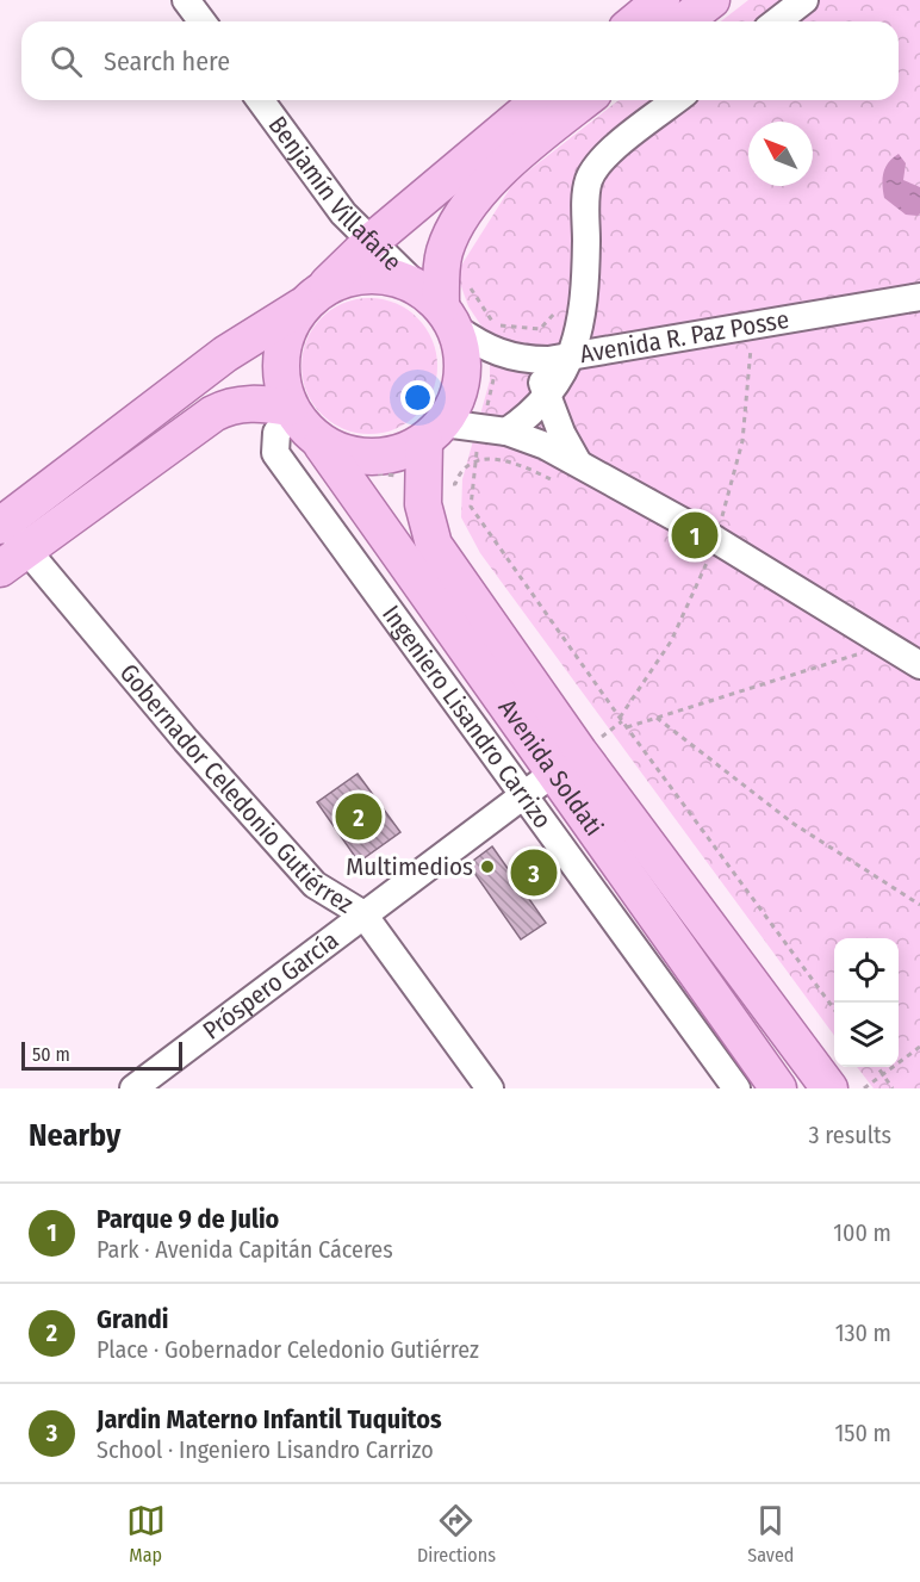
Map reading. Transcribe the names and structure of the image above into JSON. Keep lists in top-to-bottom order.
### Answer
{
  "streets": {
    "main road": ["Avenida Soldati"],
    "street": [
      "Benjamín Villafañe",
      "Avenida R. Paz Posse",
      "Ingeniero Lisandro Carrizo",
      "Gobernador Celedonio Gutiérrez",
      "Próspero García"
    ]
  },
  "crossings": [
    ["Benjamín Villafañe", "Ingeniero Lisandro Carrizo"],
    ["Benjamín Villafañe", "Avenida Soldati"],
    ["Ingeniero Lisandro Carrizo", "Avenida Soldati"],
    ["Ingeniero Lisandro Carrizo", "Próspero García"],
    ["Avenida Soldati", "Próspero García"],
    ["Gobernador Celedonio Gutiérrez", "Próspero García"]
  ],
  "places": ["Multimedios"],
  "scale_bar": "50 m",
  "north": "top left",
  "page": {
    "search": "Search here",
    "pins": ["1", "2", "3"],
    "scale": "50 m",
    "heading": ["Nearby", "3 results"],
    "list": [
      {
        "mark": "1",
        "name": "Parque 9 de Julio",
        "note": "Park · Avenida Capitán Cáceres",
        "value": "100 m"
      },
      {
        "mark": "2",
        "name": "Grandi",
        "note": "Place · Gobernador Celedonio Gutiérrez",
        "value": "130 m"
      },
      {
        "mark": "3",
        "name": "Jardin Materno Infantil Tuquitos",
        "note": "School · Ingeniero Lisandro Carrizo",
        "value": "150 m"
      }
    ],
    "nav": ["Map", "Directions", "Saved"]
  }
}
